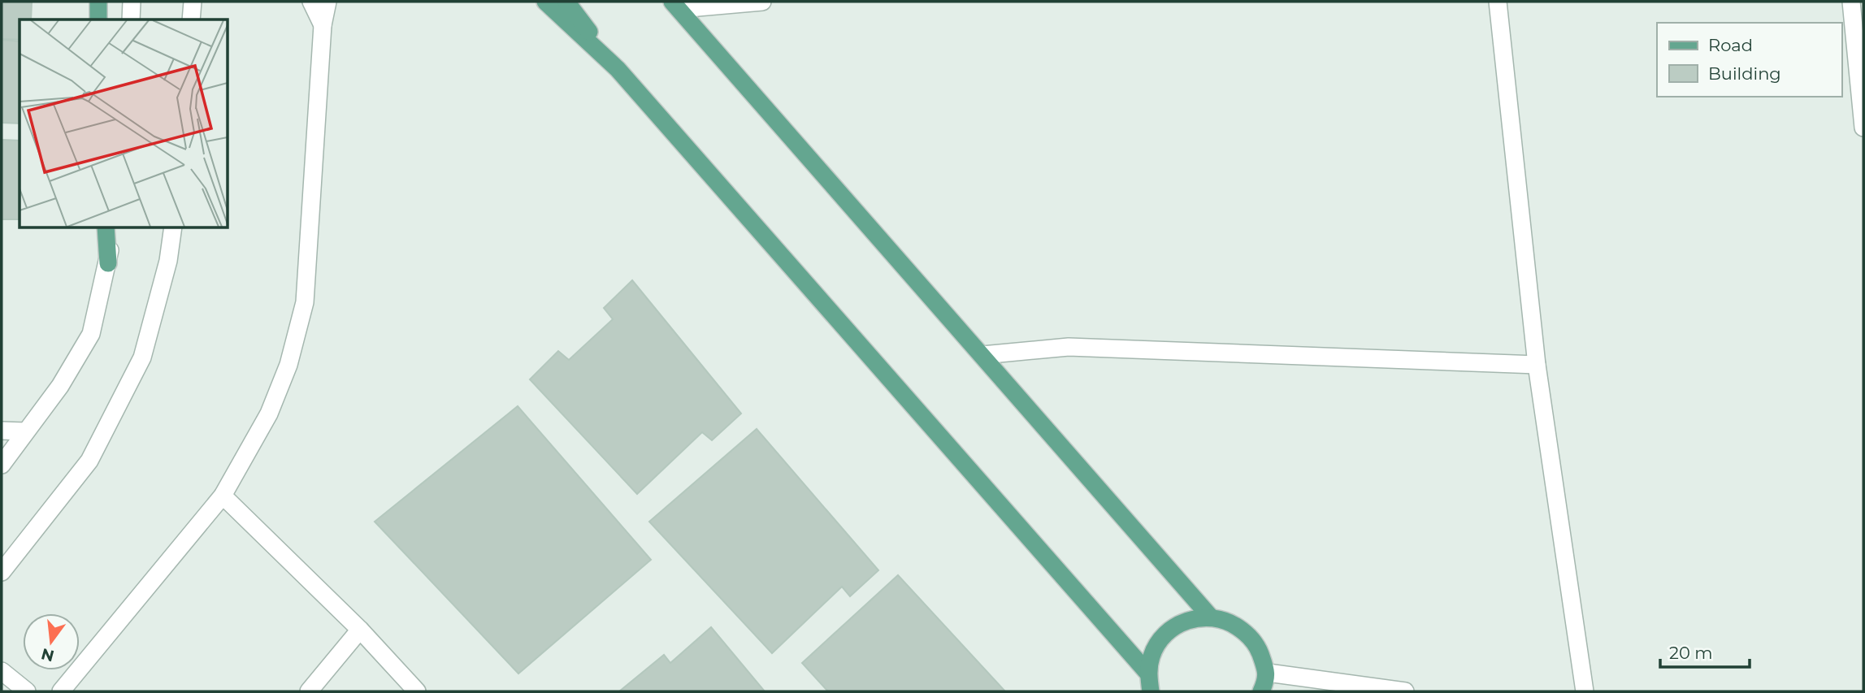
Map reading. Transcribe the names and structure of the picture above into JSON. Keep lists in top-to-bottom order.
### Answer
{
  "legend": ["Road", "Building"],
  "scale_bar": "20 m",
  "north": "bottom"
}
